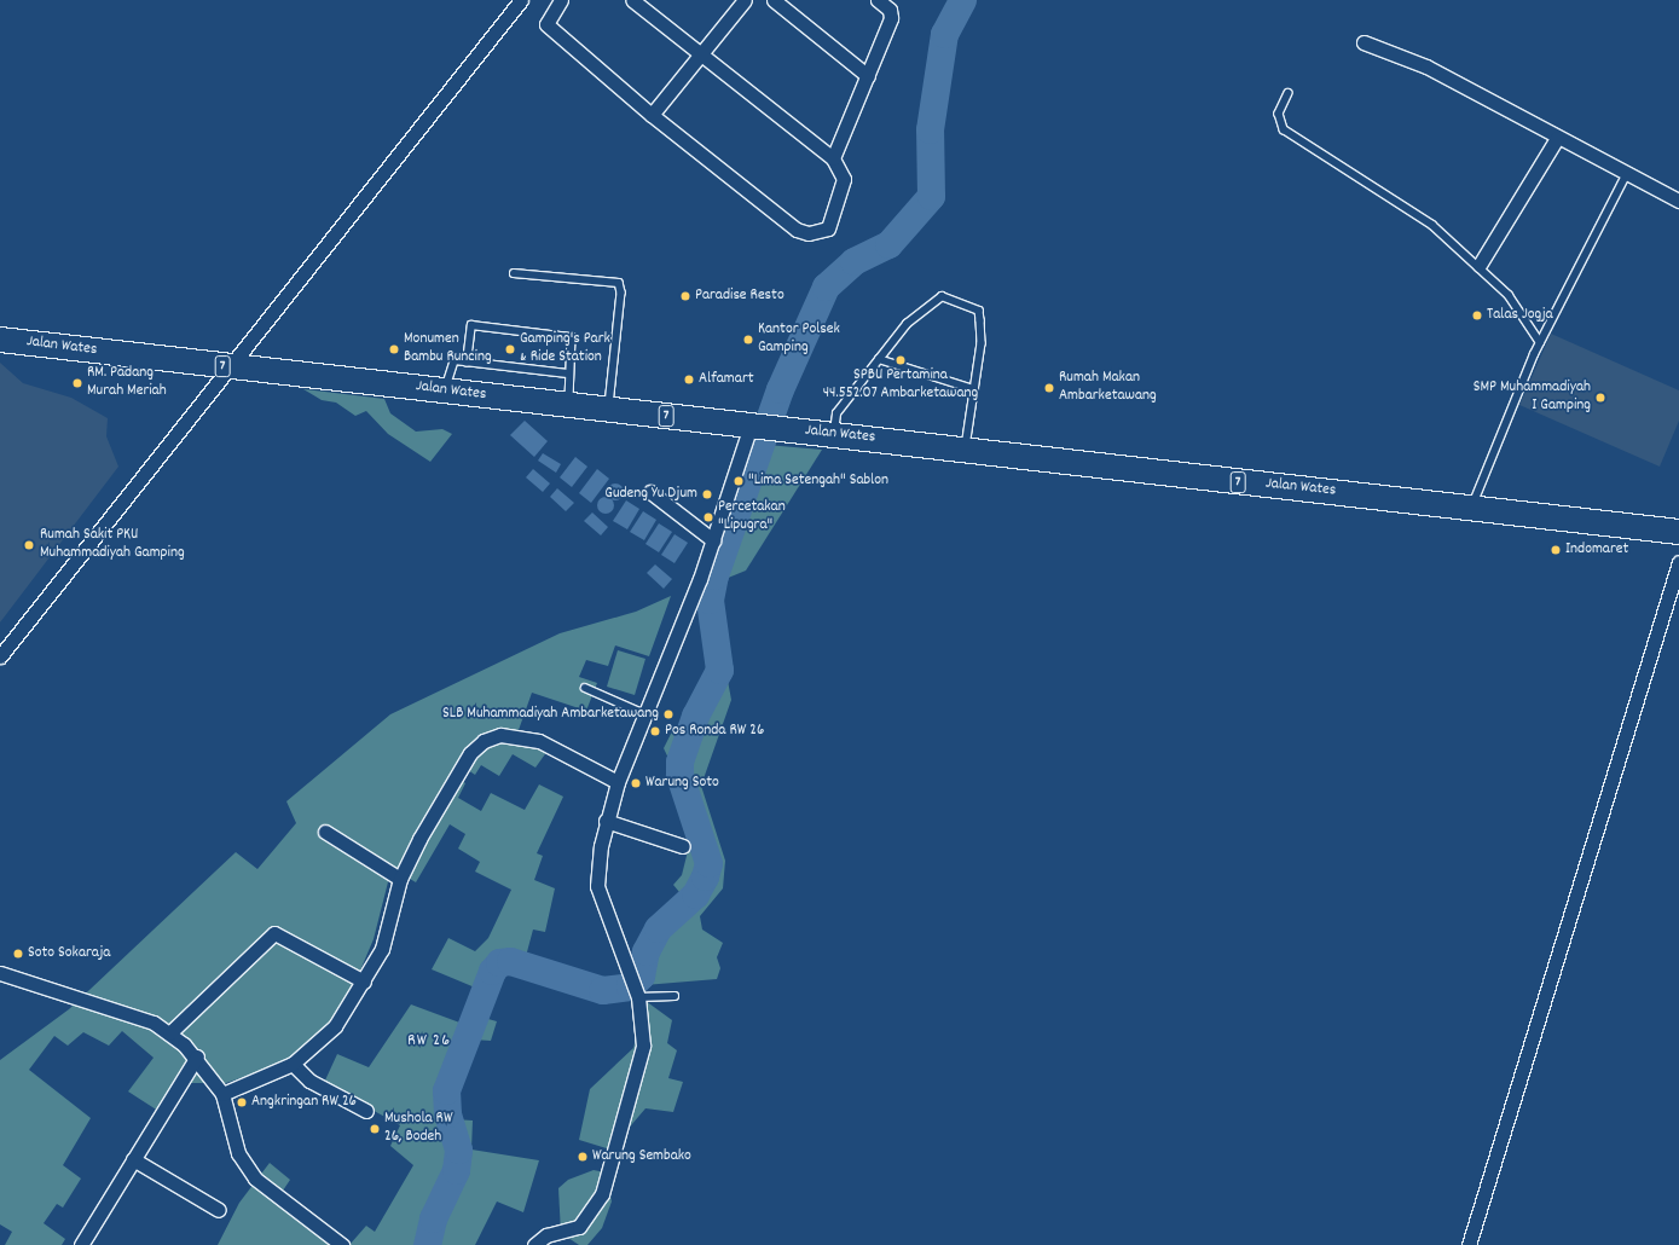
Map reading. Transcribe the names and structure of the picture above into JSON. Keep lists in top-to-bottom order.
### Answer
{
  "streets": {
    "highway": ["Jalan Wates", "7"]
  },
  "districts": ["RW 26"],
  "places": [
    "Paradise Resto",
    "Talas Jogja",
    "Kantor Polsek Gamping",
    "Monumen Bambu Runcing",
    "Gamping's Park & Ride Station",
    "SPBU Pertamina 44.552.07 Ambarketawang",
    "Alfamart",
    "RM. Padang Murah Meriah",
    "Rumah Makan Ambarketawang",
    "SMP Muhammadiyah I Gamping",
    "\"Lima Setengah\" Sablon",
    "Gudeng Yu Djum",
    "Percetakan \"Lipugra\"",
    "Rumah Sakit PKU Muhammadiyah Gamping",
    "Indomaret",
    "SLB Muhammadiyah Ambarketawang",
    "Pos Ronda RW 26",
    "Warung Soto",
    "Soto Sokaraja",
    "Angkringan RW 26",
    "Mushola RW 26, Bodeh",
    "Warung Sembako"
  ]
}
